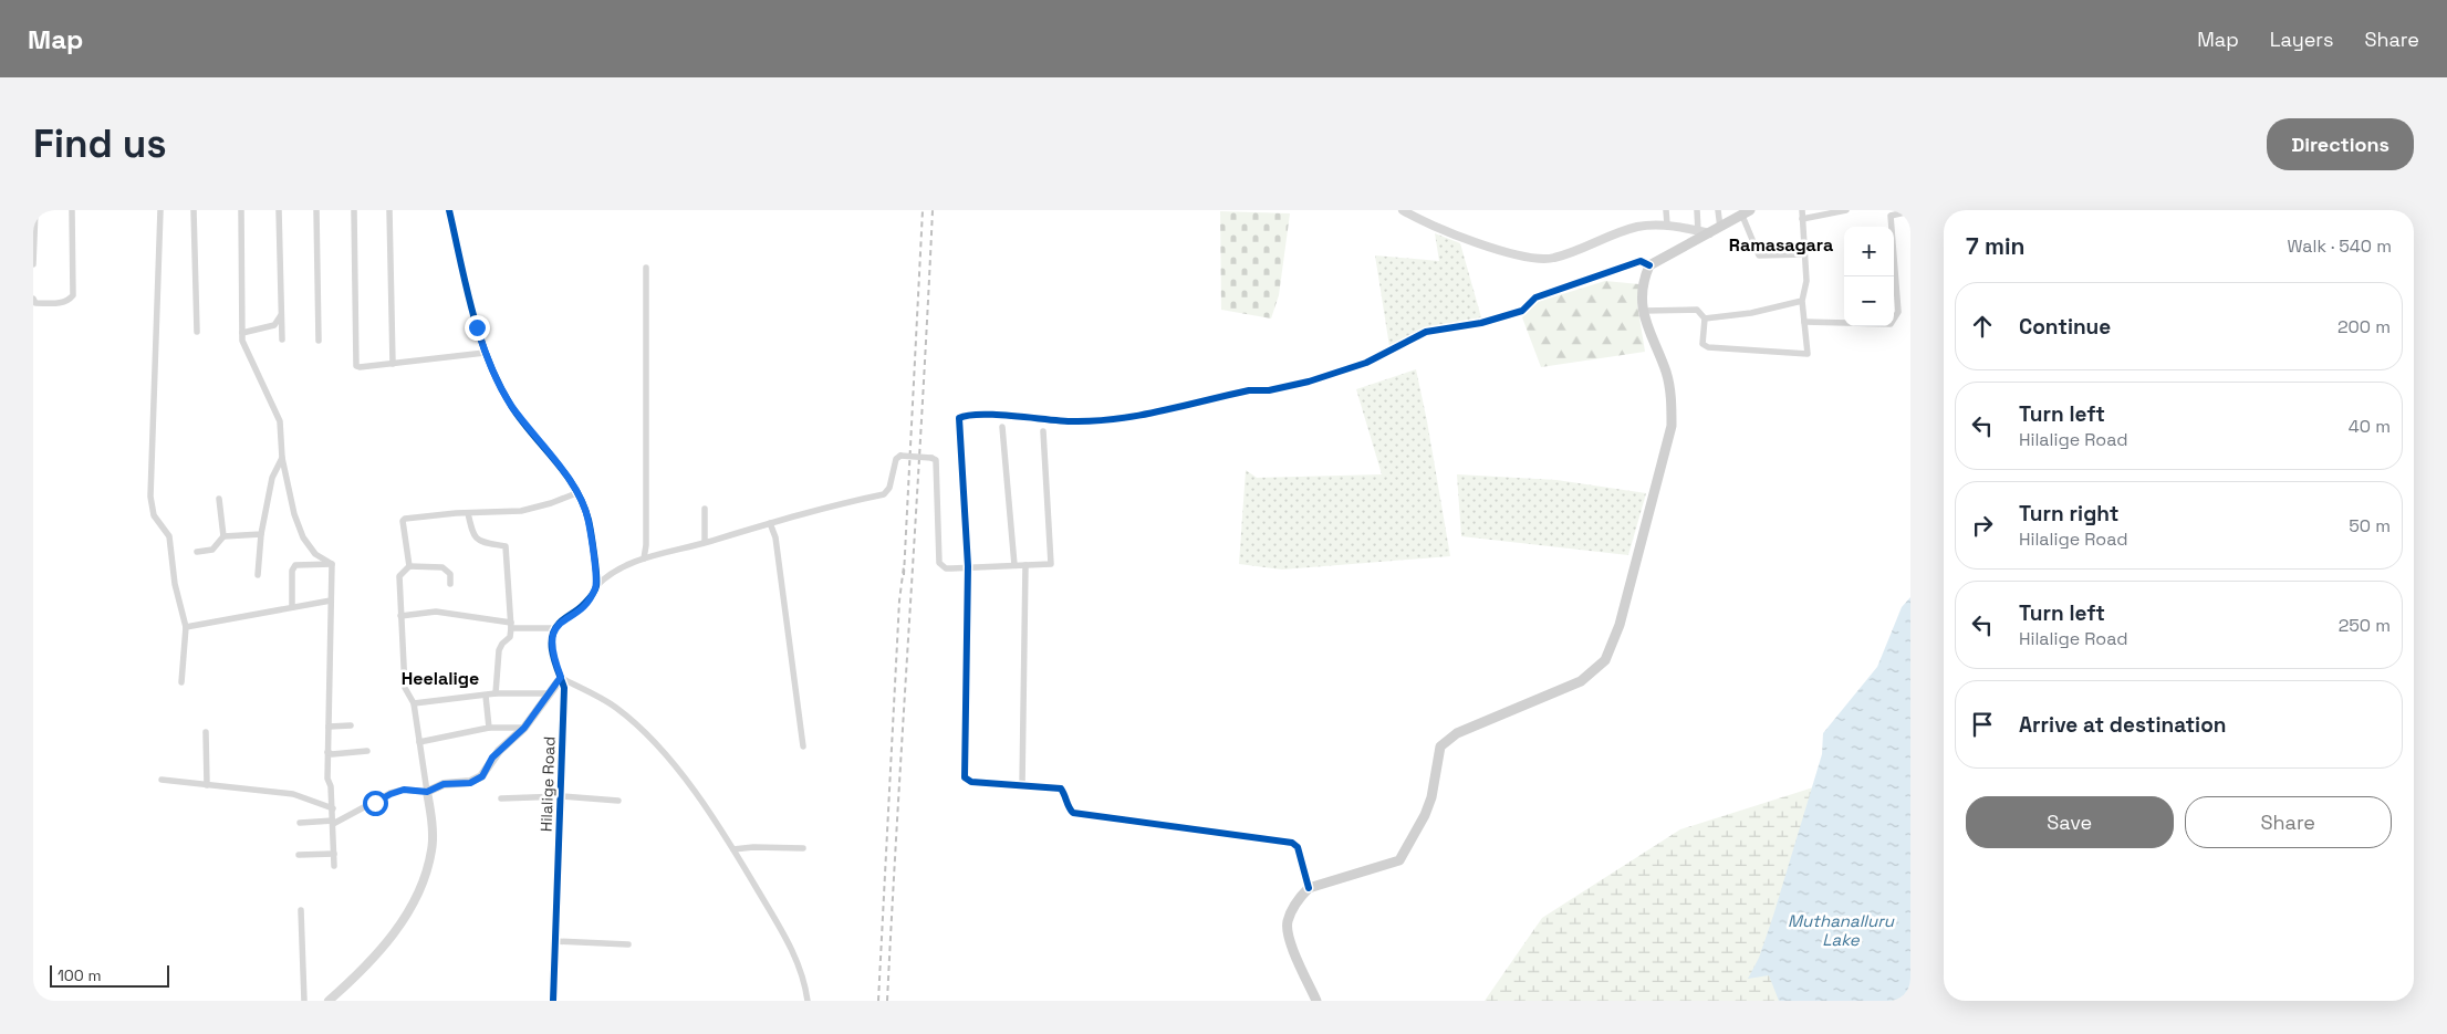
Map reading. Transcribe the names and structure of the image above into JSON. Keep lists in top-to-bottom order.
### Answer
{
  "streets": {
    "street": ["Hilalige Road"]
  },
  "districts": ["Ramasagara", "Heelalige"],
  "water": ["Muthanalluru Lake"],
  "scale_bar": "100 m",
  "page": {
    "header": "Map",
    "nav": ["Map", "Layers", "Share"],
    "buttons": [
      "Directions",
      ["Save", "Share"]
    ],
    "title": "Find us",
    "heading": ["7 min", "Walk · 540 m"],
    "map_buttons": ["+", "−"],
    "list": [
      ["Continue", "200 m"],
      ["Turn left", "Hilalige Road", "40 m"],
      ["Turn right", "Hilalige Road", "50 m"],
      ["Turn left", "Hilalige Road", "250 m"],
      "Arrive at destination"
    ],
    "scale": "100 m"
  }
}
